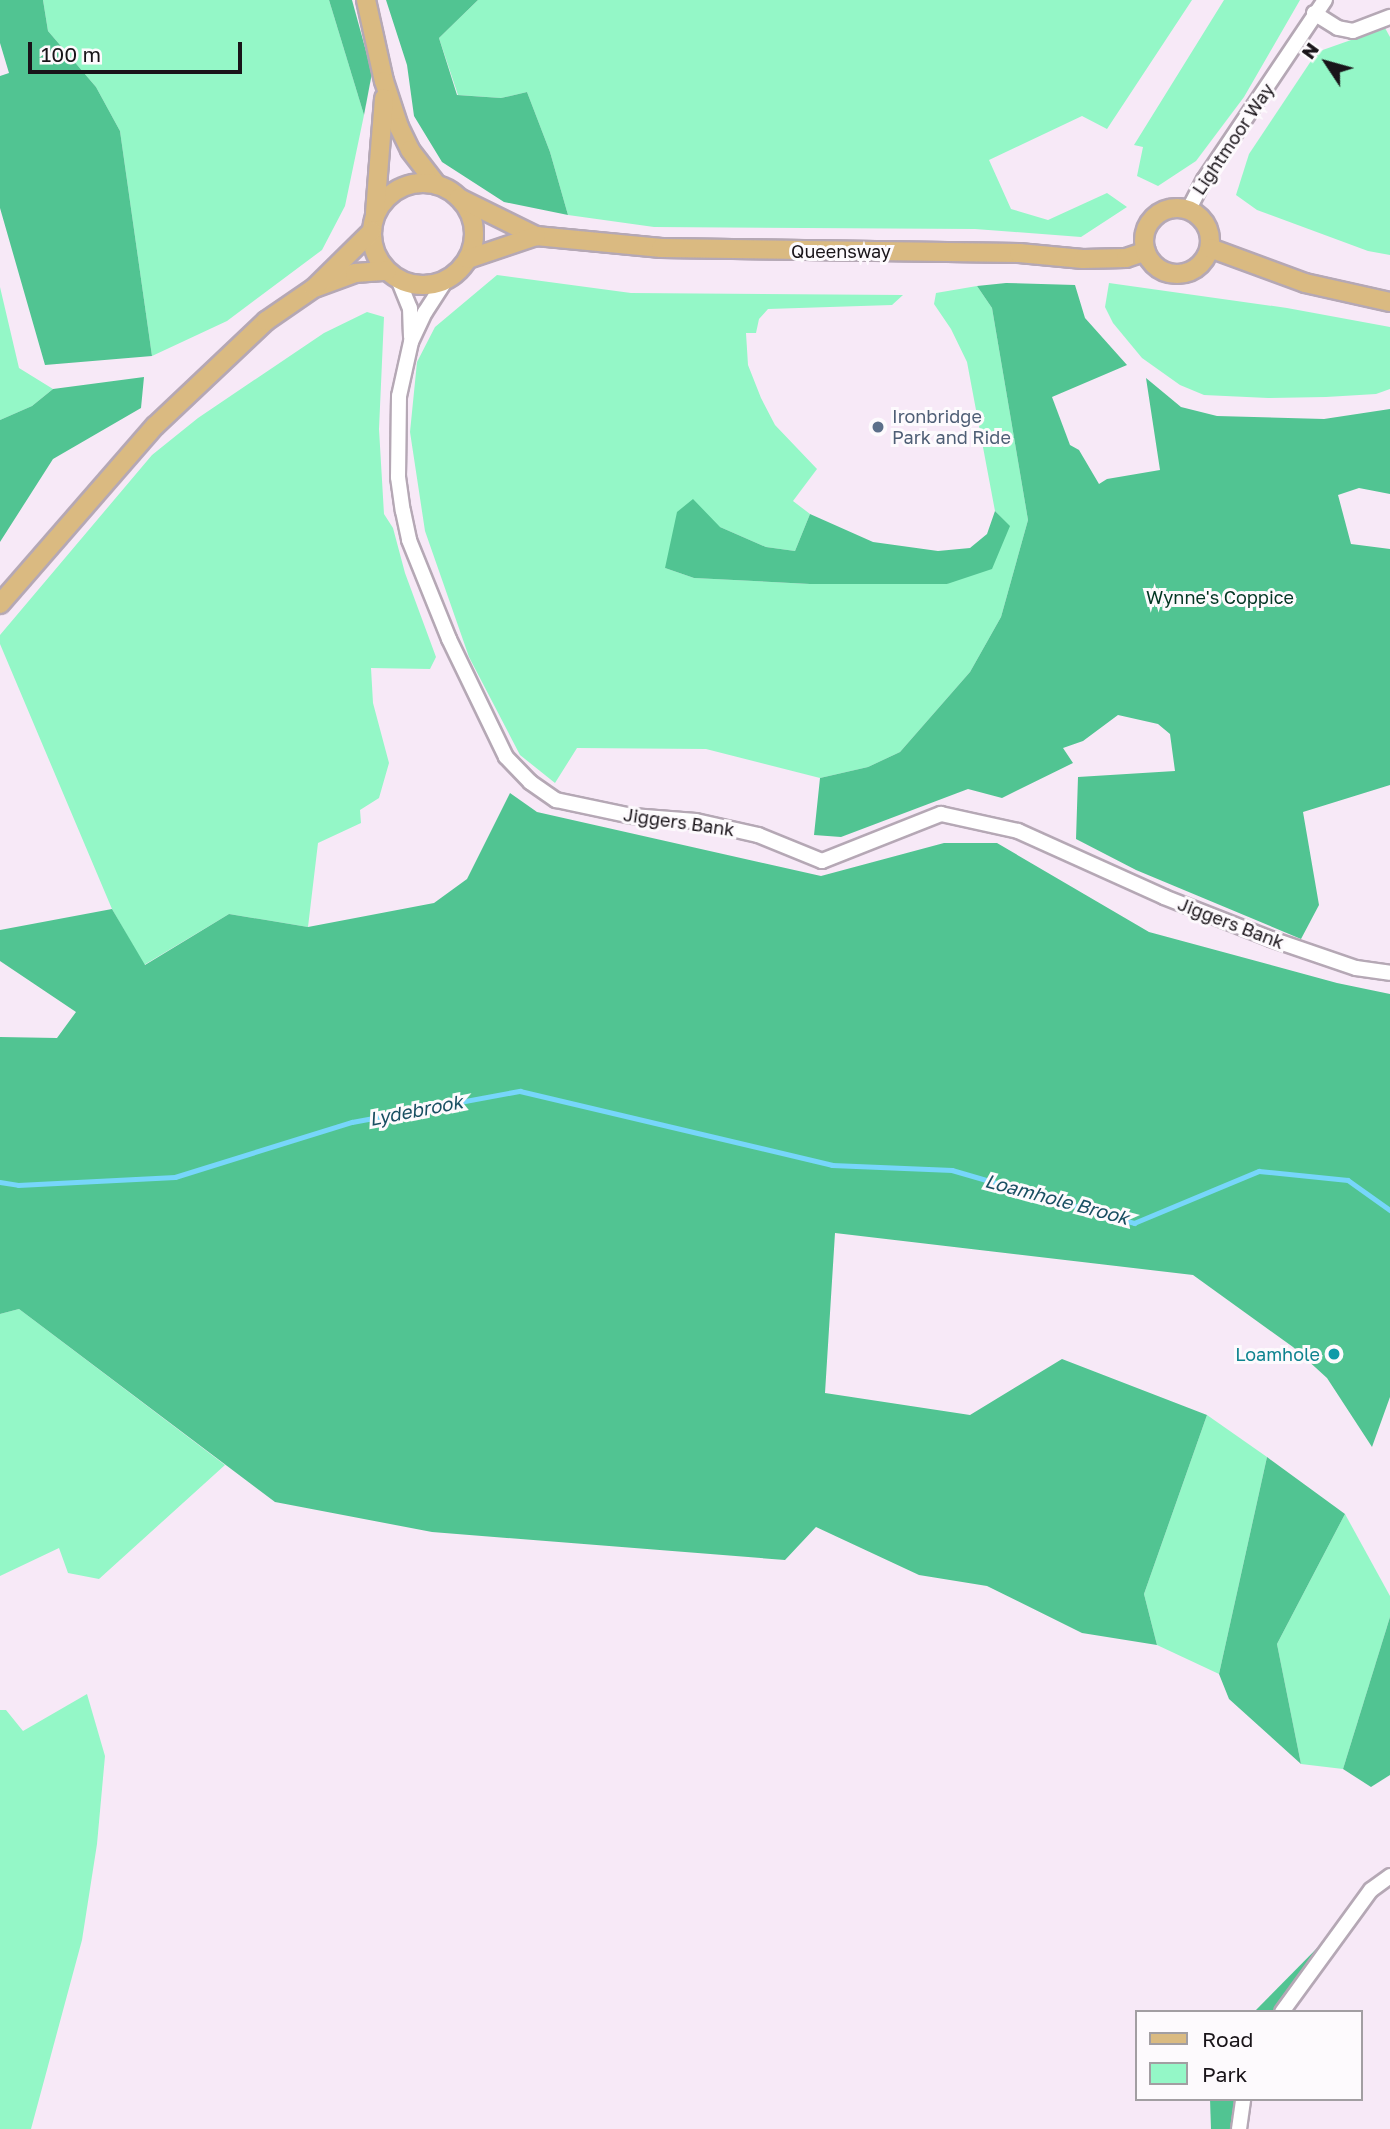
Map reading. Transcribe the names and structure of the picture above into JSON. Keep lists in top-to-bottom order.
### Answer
{
  "streets": {
    "main road": ["Queensway"],
    "street": ["Lightmoor Way", "Jiggers Bank"]
  },
  "crossings": [
    ["Lightmoor Way", "Queensway"],
    ["Queensway", "Jiggers Bank"]
  ],
  "water": ["Lydebrook", "Loamhole Brook"],
  "parks": ["Wynne's Coppice"],
  "places": ["Ironbridge Park and Ride", "Loamhole"],
  "legend": ["Road", "Park"],
  "scale_bar": "100 m",
  "north": "top left"
}
